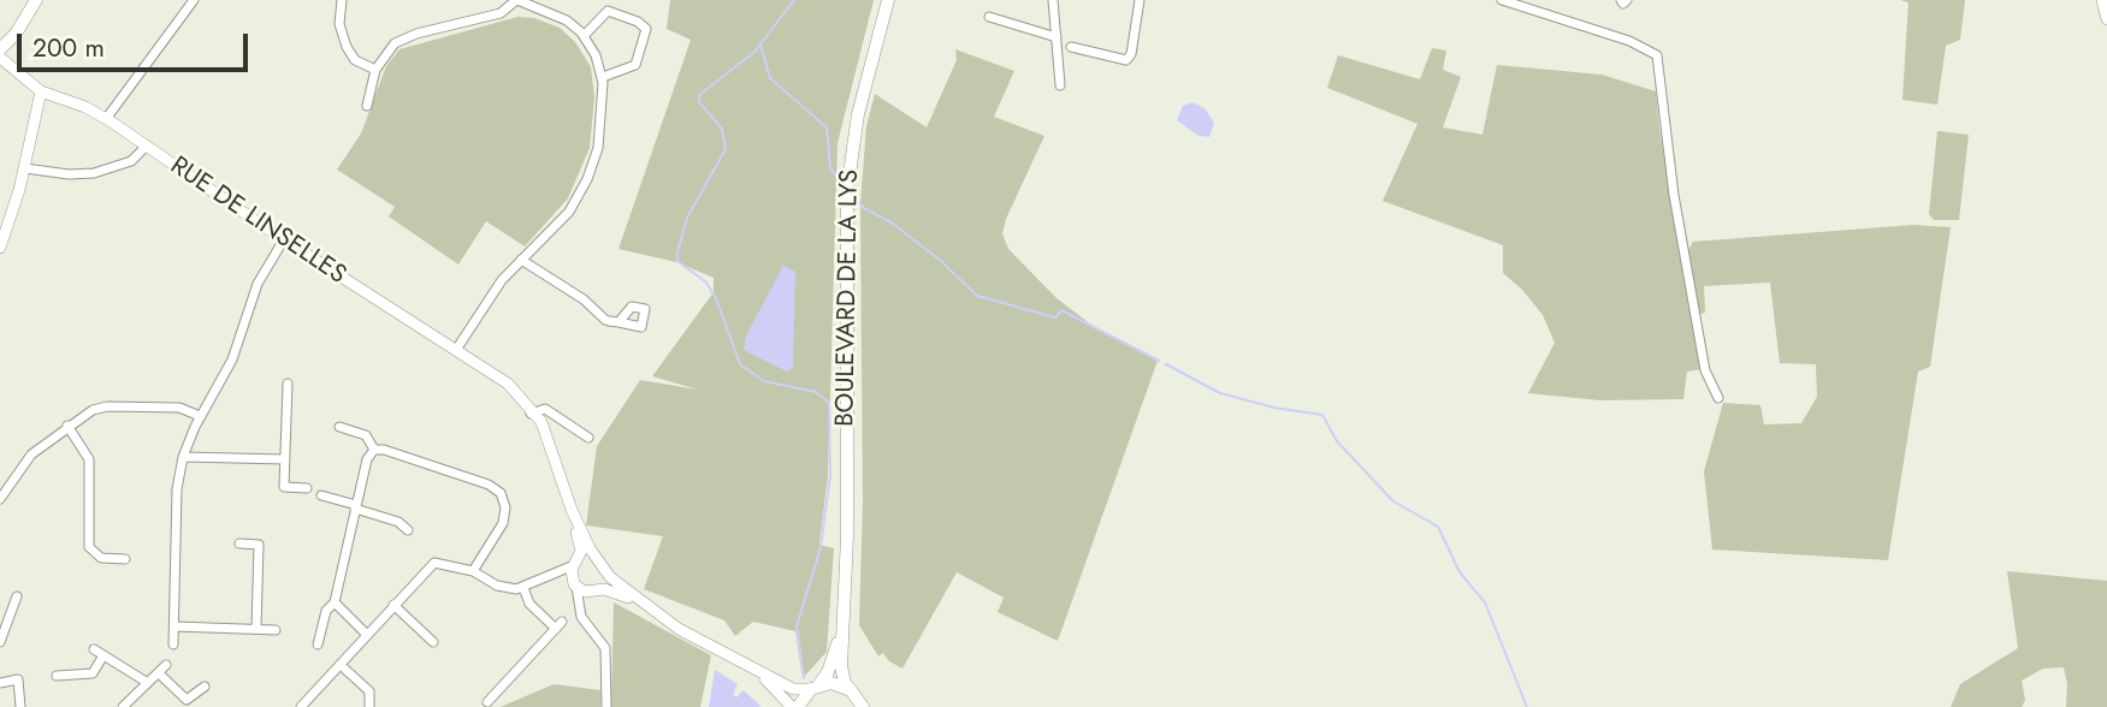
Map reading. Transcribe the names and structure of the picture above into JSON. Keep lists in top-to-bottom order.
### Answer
{
  "streets": {
    "main road": ["BOULEVARD DE LA LYS"],
    "street": ["RUE DE LINSELLES"]
  },
  "scale_bar": "200 m"
}
